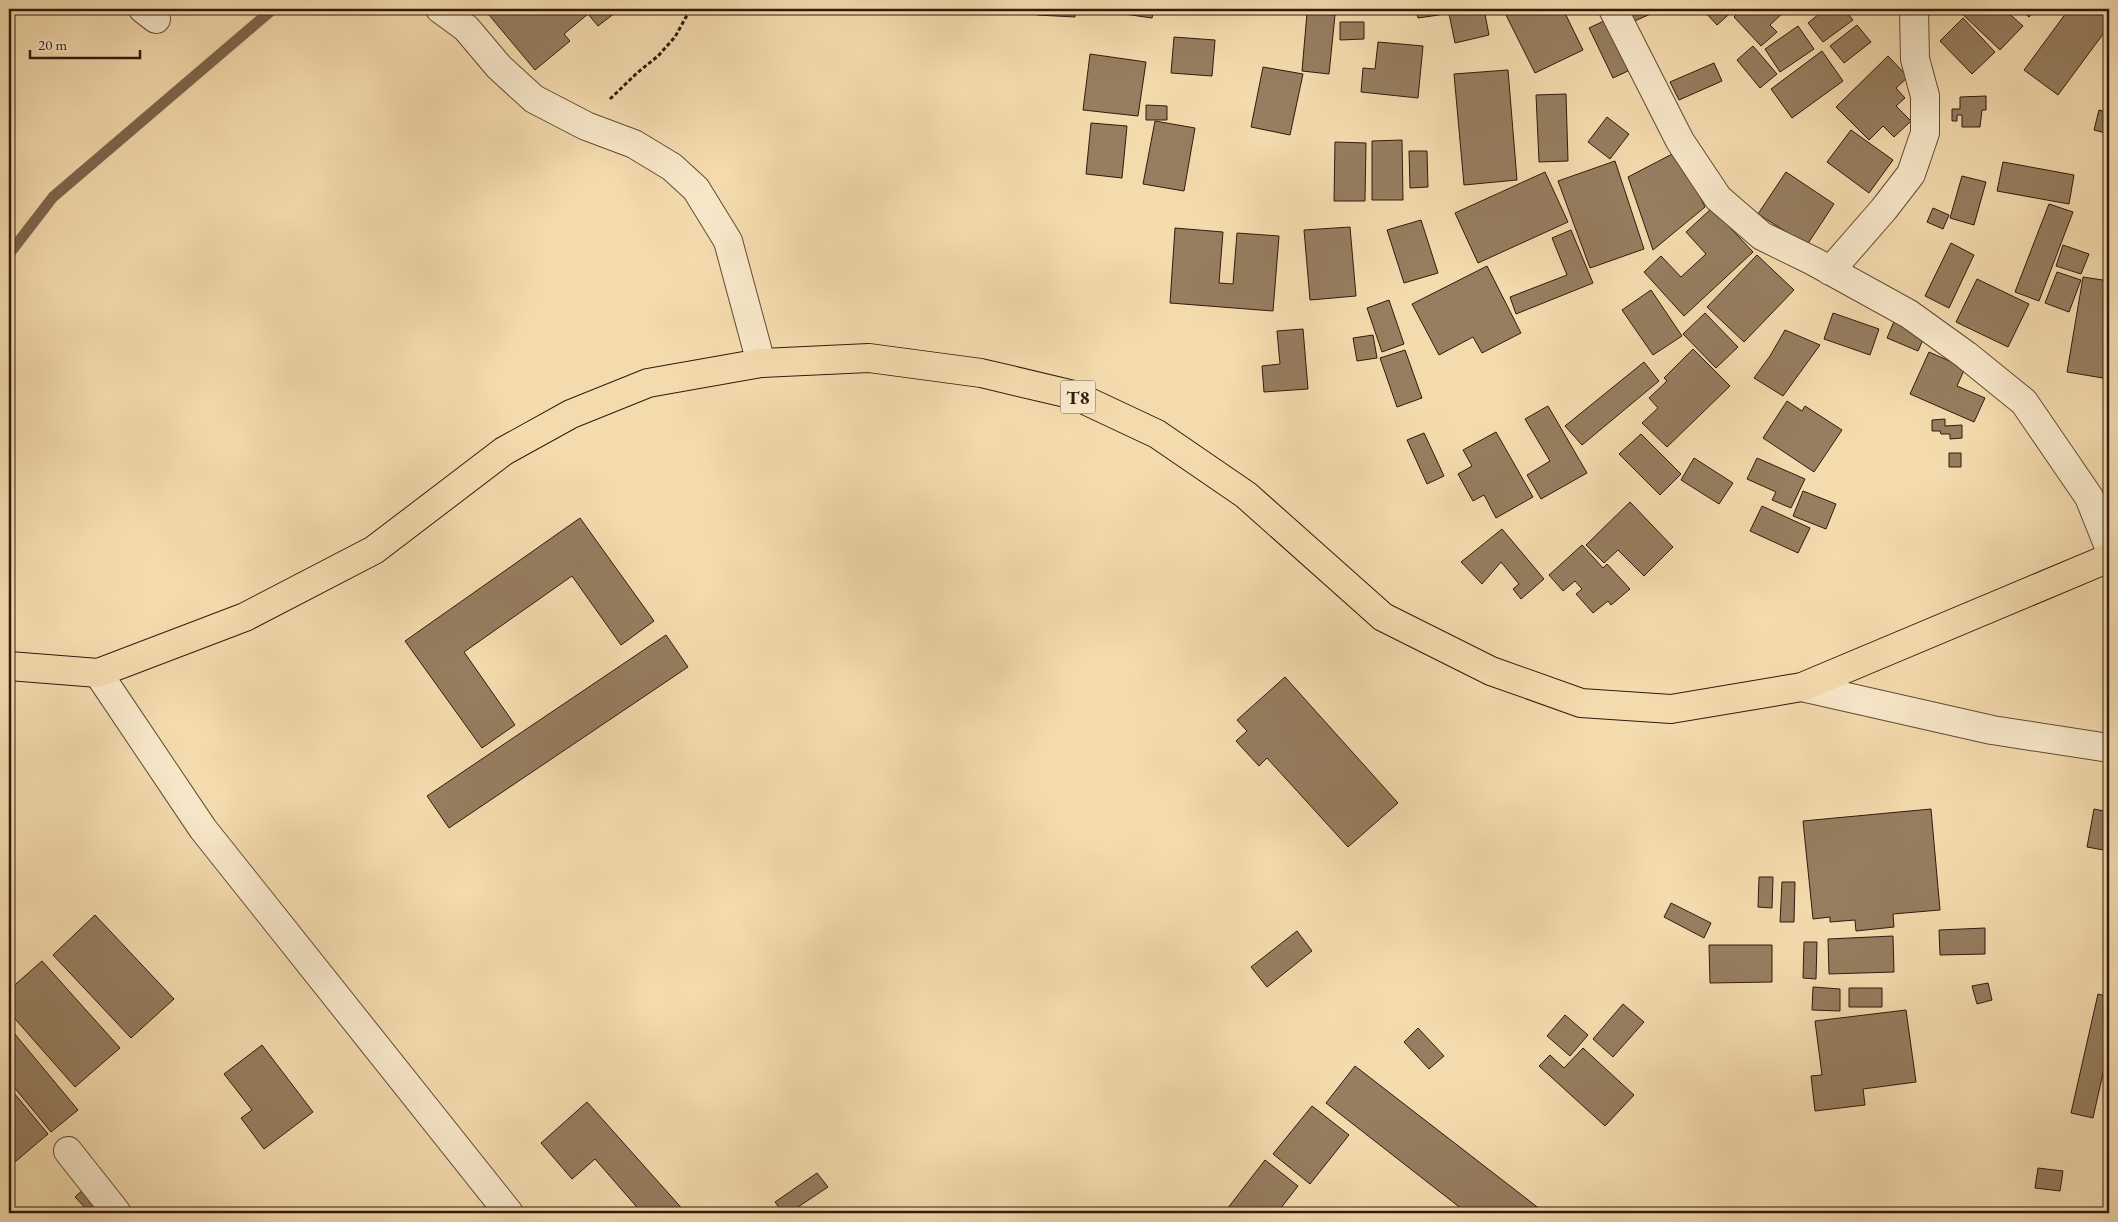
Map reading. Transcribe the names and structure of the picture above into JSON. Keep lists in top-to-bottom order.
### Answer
{
  "streets": {
    "highway": ["T8"]
  },
  "scale_bar": "20 m"
}
